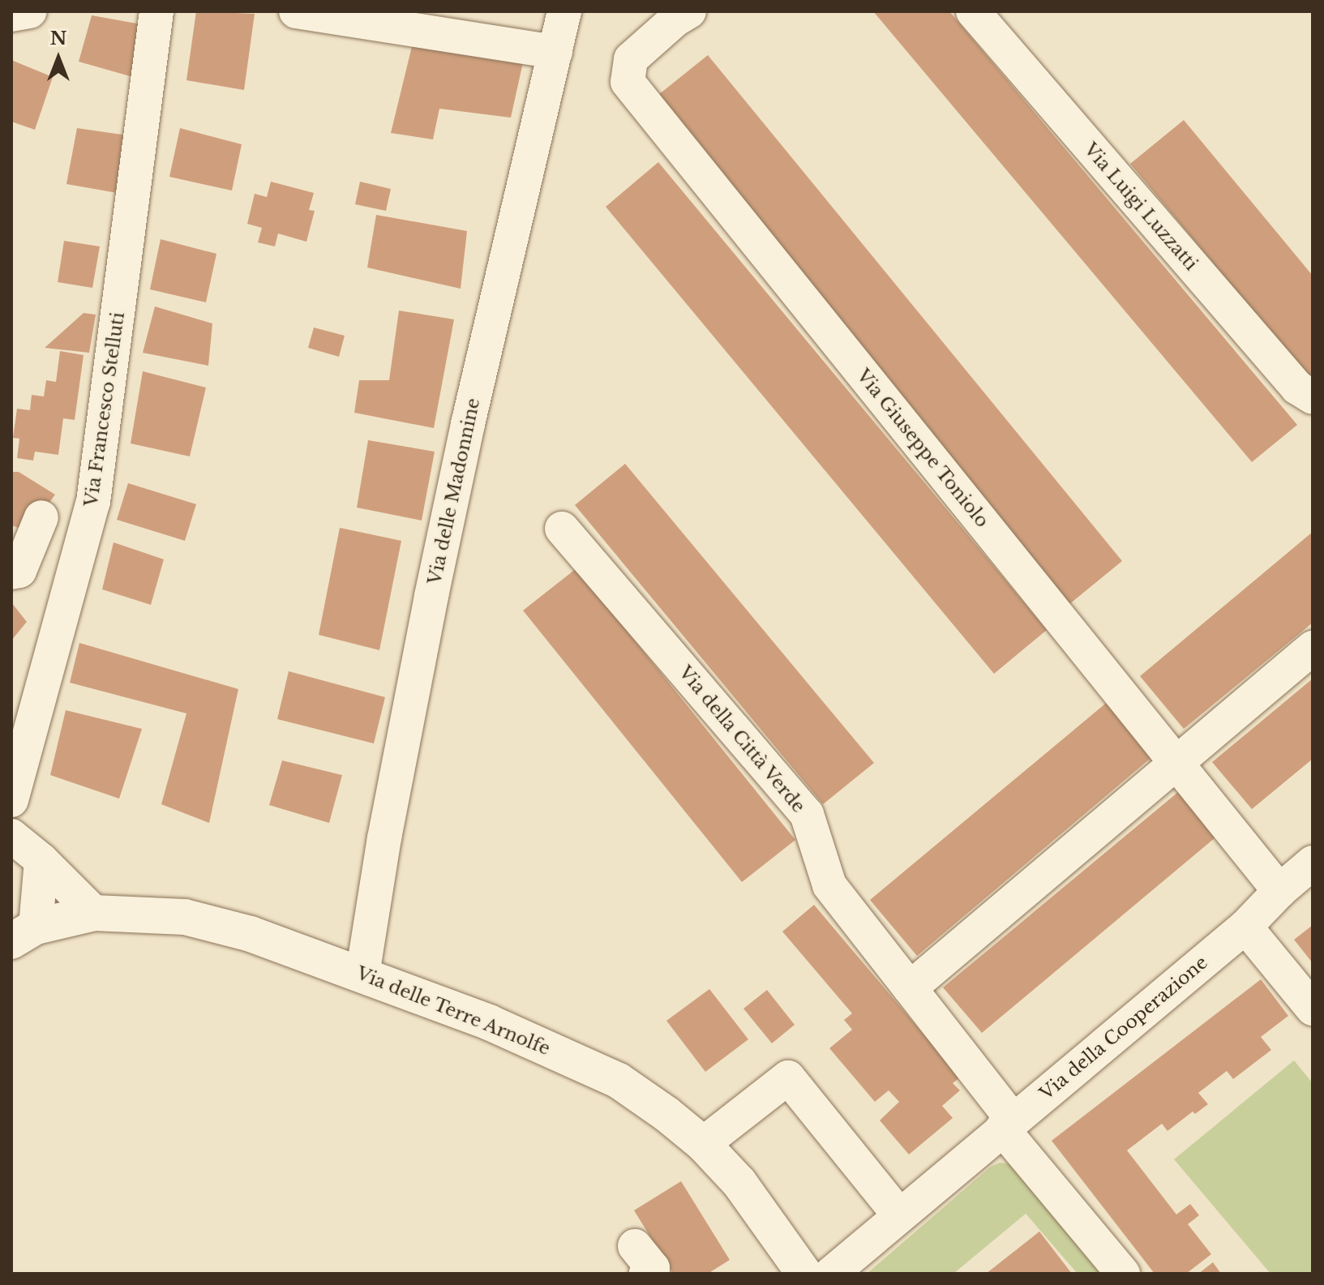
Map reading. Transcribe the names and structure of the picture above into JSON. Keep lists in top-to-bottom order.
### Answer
{
  "streets": {
    "street": [
      "Via Luigi Luzzatti",
      "Via Francesco Stelluti",
      "Via Giuseppe Toniolo",
      "Via delle Madonnine",
      "Via della Città Verde",
      "Via delle Terre Arnolfe",
      "Via della Cooperazione"
    ]
  },
  "crossings": [
    ["Via Giuseppe Toniolo", "Via della Cooperazione"],
    ["Via delle Madonnine", "Via delle Terre Arnolfe"],
    ["Via della Città Verde", "Via della Cooperazione"]
  ],
  "north": "top"
}
